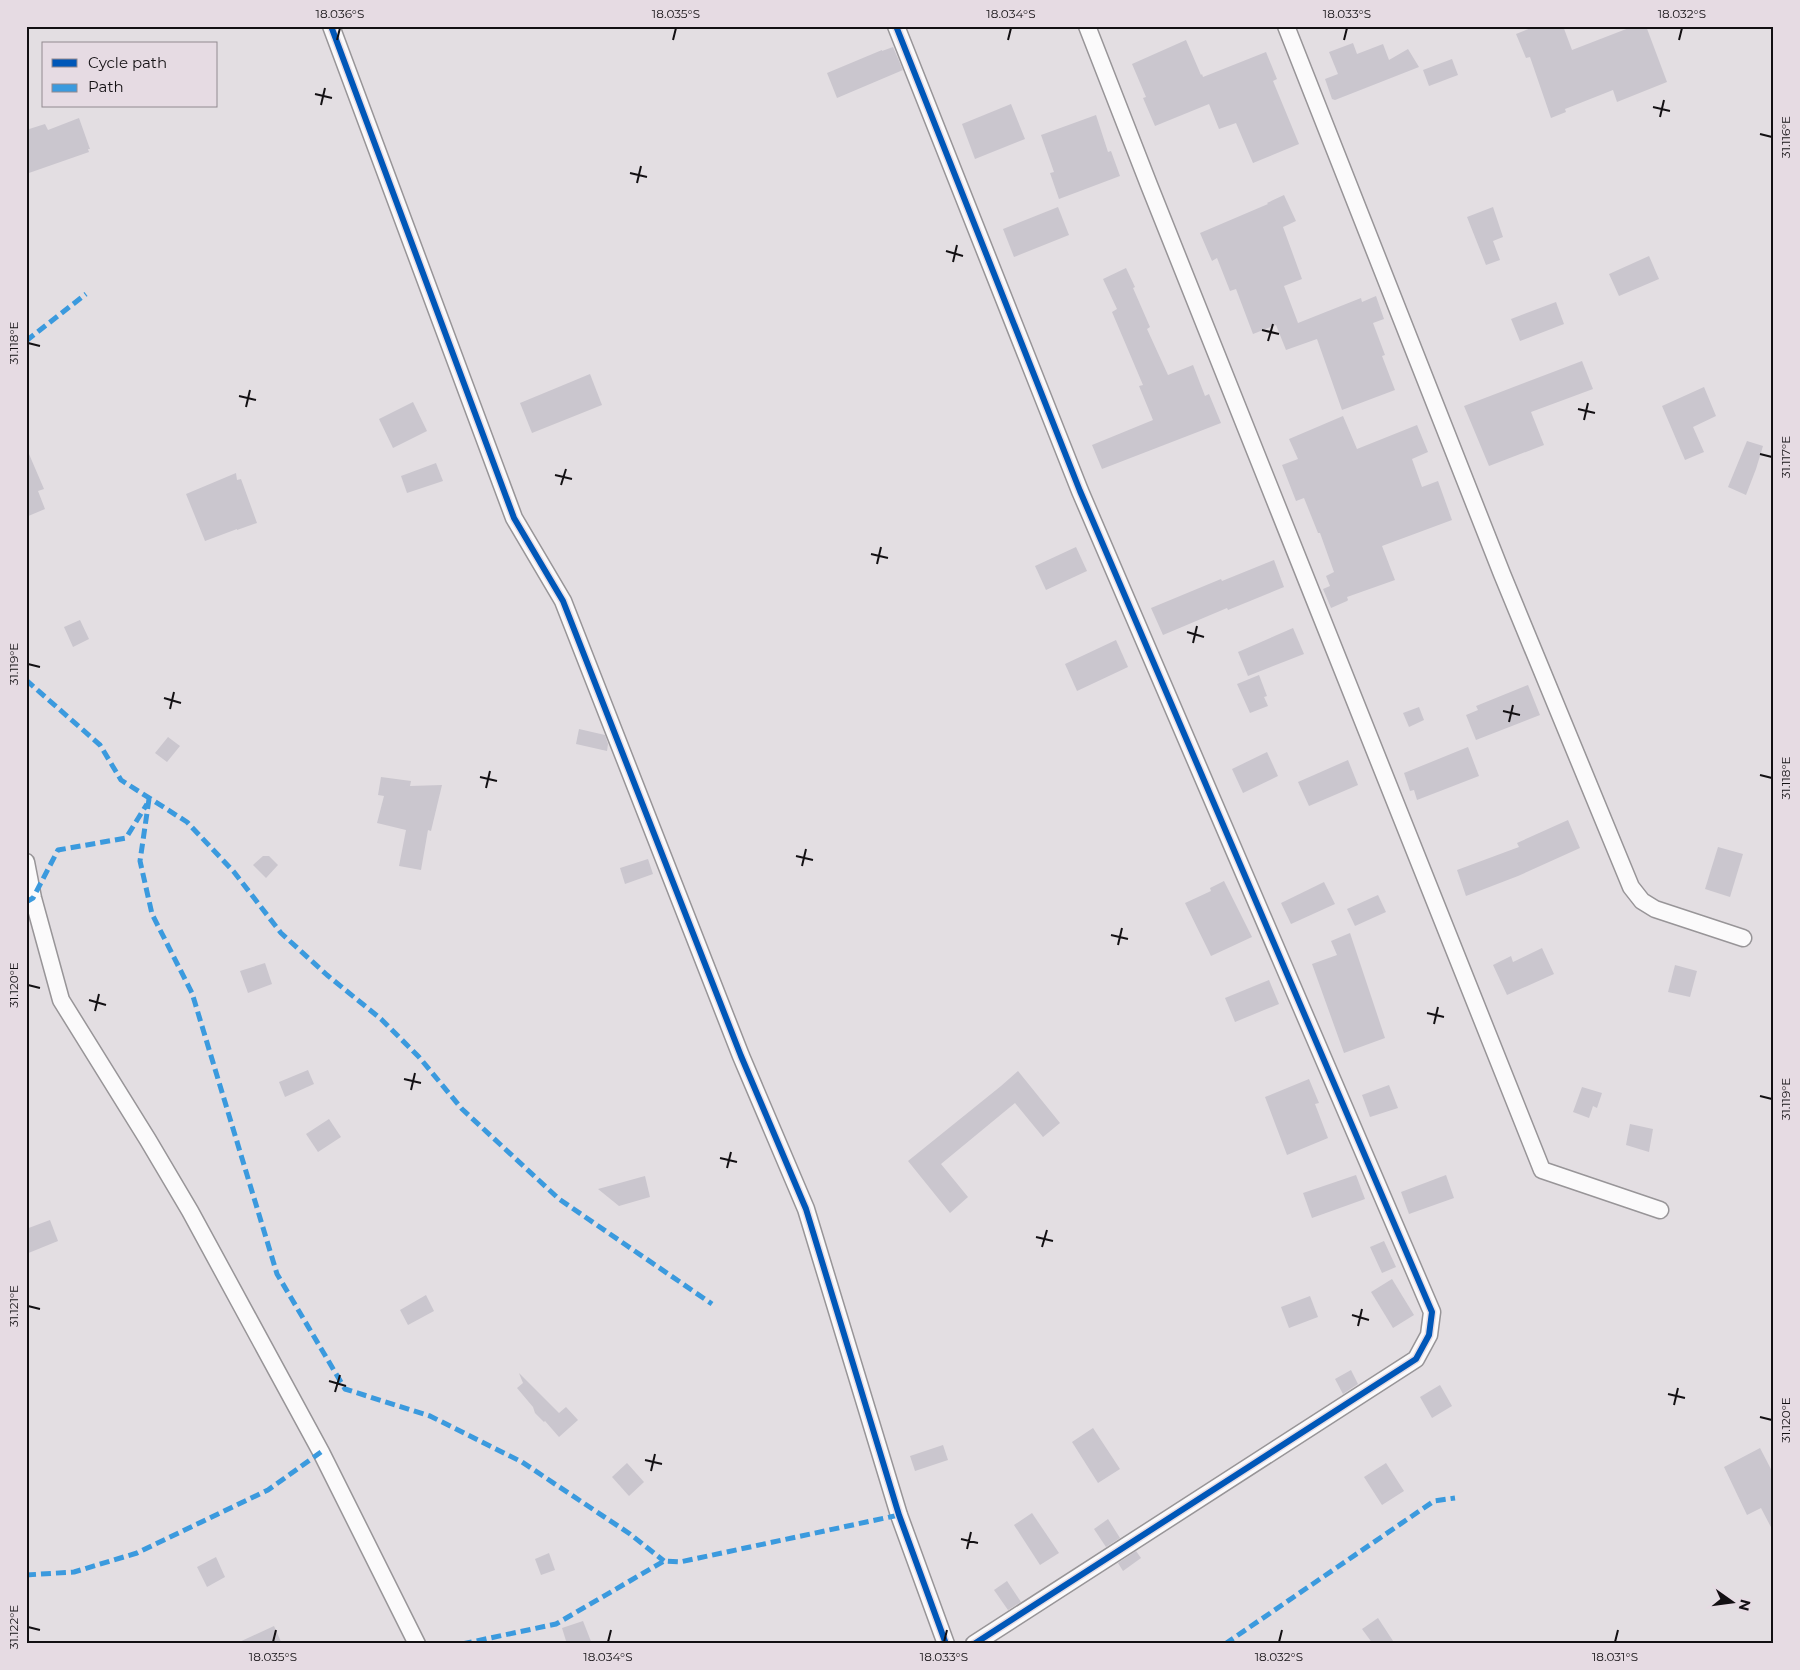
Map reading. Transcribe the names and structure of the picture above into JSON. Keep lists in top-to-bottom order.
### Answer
{
  "legend": ["Cycle path", "Path"],
  "north": "right",
  "coordinates": [
    "18.036°S",
    "18.035°S",
    "18.034°S",
    "18.033°S",
    "18.032°S",
    "31.116°E",
    "31.118°E",
    "31.117°E",
    "31.119°E",
    "31.120°E",
    "31.121°E",
    "31.122°E",
    "18.031°S"
  ]
}
